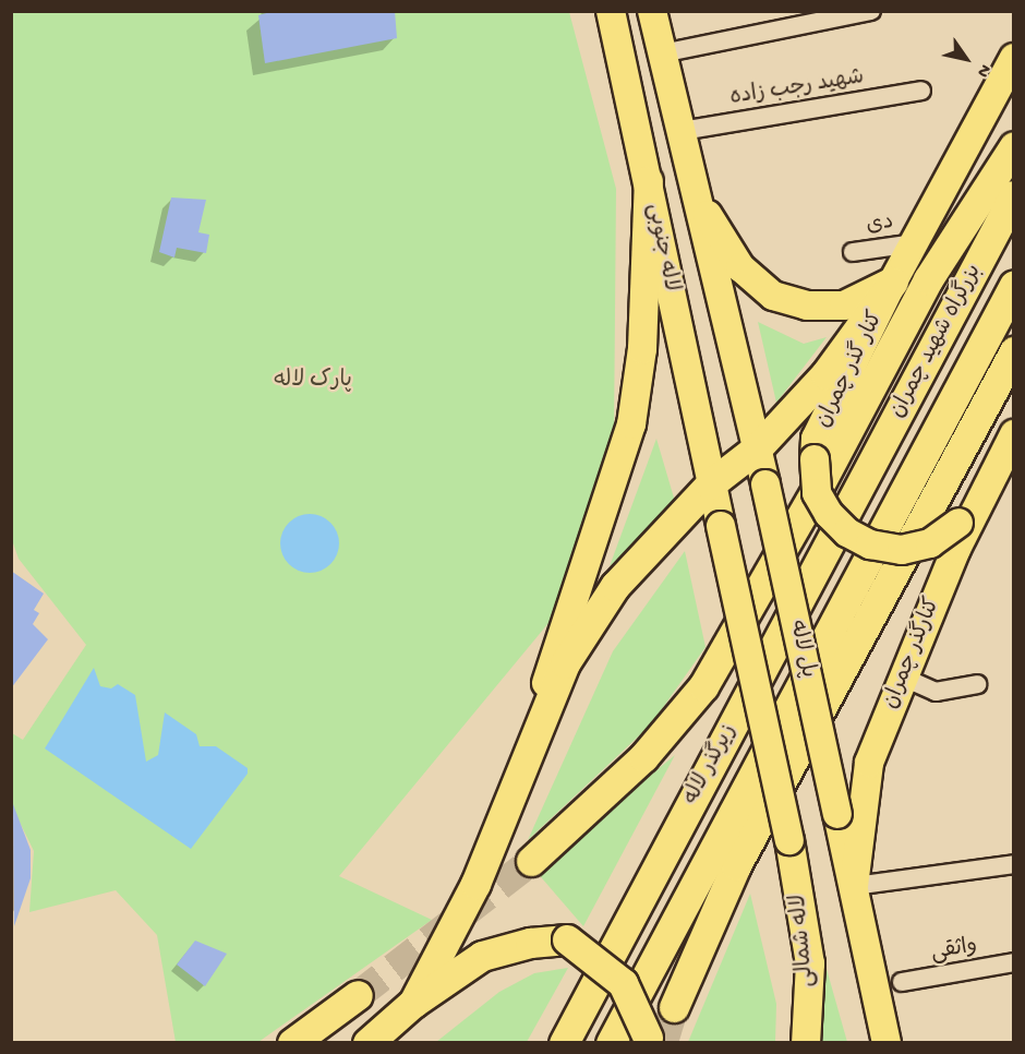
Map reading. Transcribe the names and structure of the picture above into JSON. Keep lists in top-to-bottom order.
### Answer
{
  "streets": {
    "highway": ["بزرگراه شهید چمران", "زیرگذر لاله"],
    "main road": [
      "لاله جنوبی",
      "کنار گذر چمران",
      "پل لاله",
      "کنارگذر چمران",
      "لاله شمالی"
    ],
    "street": ["شهید رجب زاده", "دی", "واثقی"]
  },
  "crossings": [
    ["شهید رجب زاده", "لاله جنوبی"],
    ["لاله جنوبی", "پل لاله"],
    ["لاله جنوبی", "لاله شمالی"],
    ["بزرگراه شهید چمران", "زیرگذر لاله"],
    ["کنار گذر چمران", "کنارگذر چمران"],
    ["پل لاله", "کنارگذر چمران"]
  ],
  "parks": ["پارک لاله"],
  "north": "bottom right"
}
